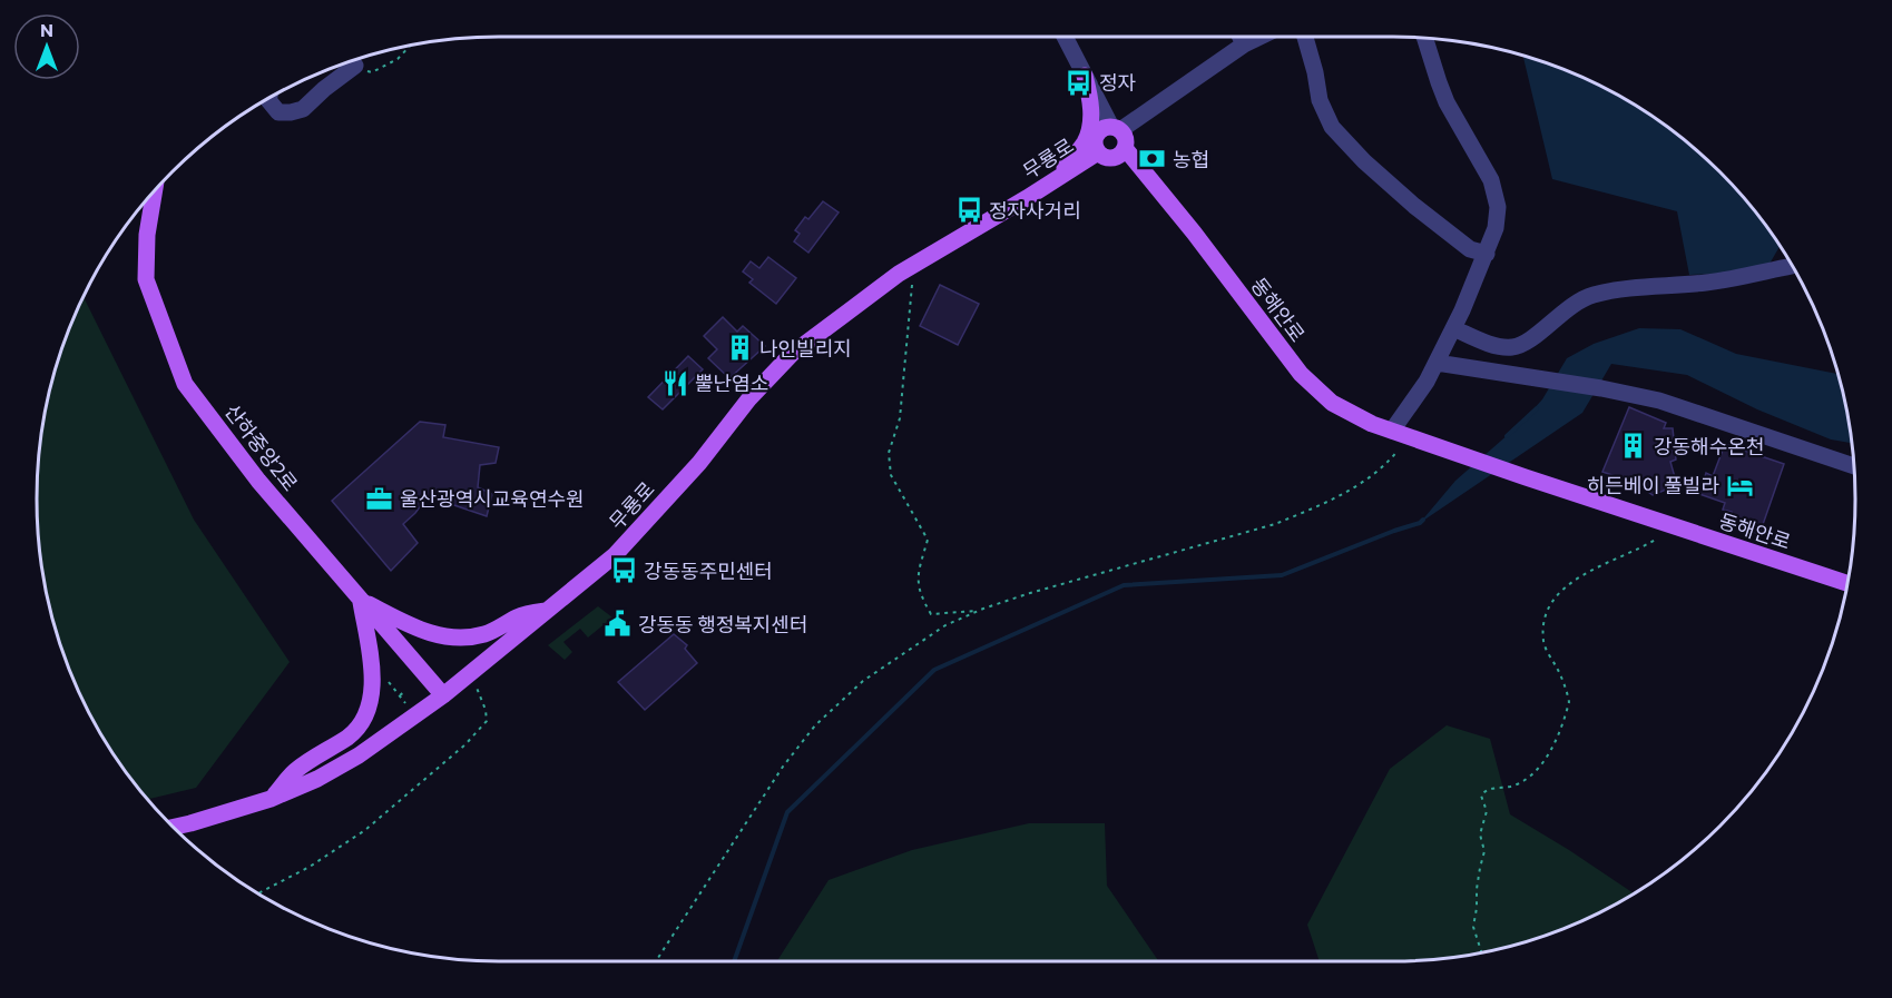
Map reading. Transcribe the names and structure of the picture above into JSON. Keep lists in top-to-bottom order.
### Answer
{
  "streets": {
    "main road": ["무룡로", "동해안로", "산하중앙2로"]
  },
  "crossings": [
    ["무룡로", "동해안로"],
    ["무룡로", "산하중앙2로"]
  ],
  "places": {
    "bus stop": ["정자", "정자사거리", "강동동주민센터"],
    "bank": ["농협"],
    "building": ["나인빌리지", "강동해수온천"],
    "restaurant": ["뿔난염소"],
    "hotel": ["히든베이 풀빌라"],
    "office": ["울산광역시교육연수원"],
    "public building": ["강동동 행정복지센터"]
  },
  "north": "top"
}
